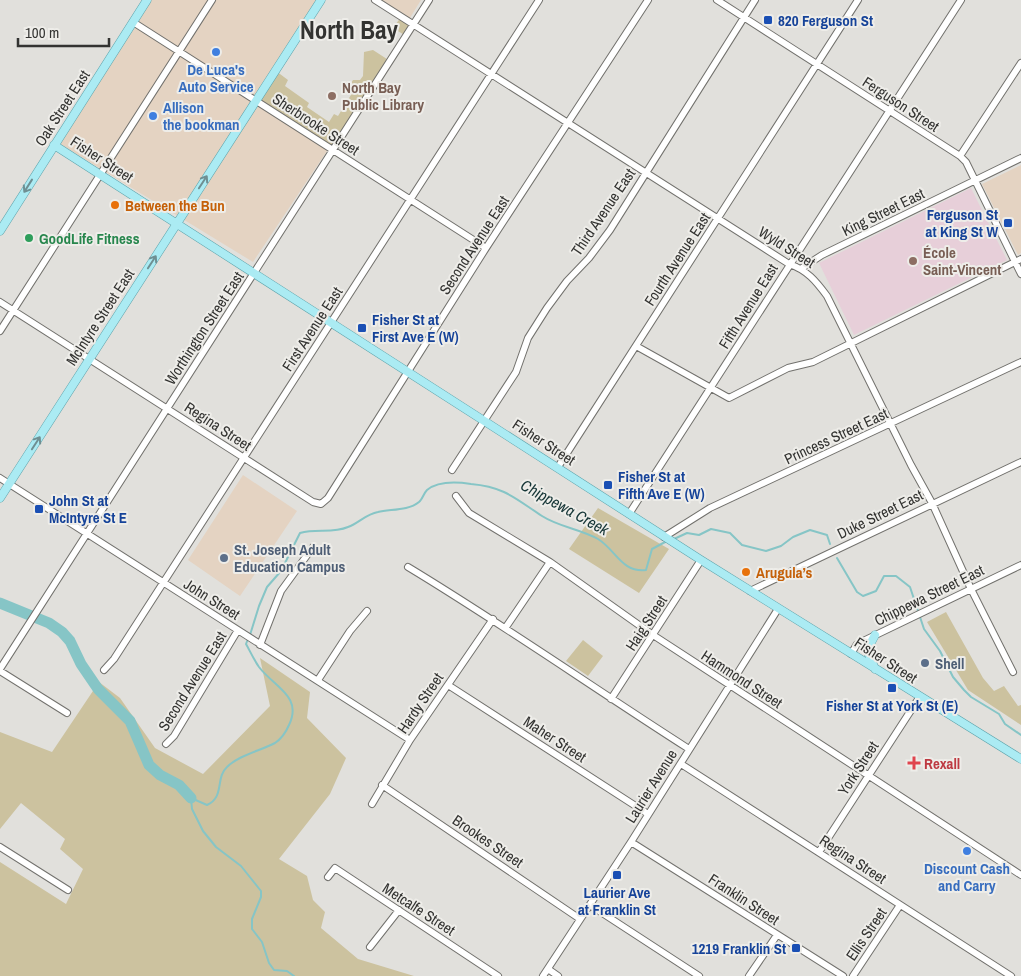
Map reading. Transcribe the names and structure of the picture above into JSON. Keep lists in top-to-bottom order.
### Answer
{
  "streets": {
    "main road": ["Oak Street East", "Fisher Street", "McIntyre Street East"],
    "street": [
      "Ferguson Street",
      "Sherbrooke Street",
      "Third Avenue East",
      "King Street East",
      "Second Avenue East",
      "Wyld Street",
      "Fourth Avenue East",
      "Fifth Avenue East",
      "Worthington Street East",
      "First Avenue East",
      "Regina Street",
      "Princess Street East",
      "Duke Street East",
      "Chippewa Street East",
      "John Street",
      "Haig Street",
      "Hammond Street",
      "Hardy Street",
      "Maher Street",
      "York Street",
      "Laurier Avenue",
      "Brookes Street",
      "Franklin Street",
      "Metcalfe Street",
      "Ellis Street"
    ]
  },
  "crossings": [
    ["Ferguson Street", "Third Avenue East"],
    ["Ferguson Street", "King Street East"],
    ["Ferguson Street", "Fourth Avenue East"],
    ["Ferguson Street", "Fifth Avenue East"],
    ["Oak Street East", "Sherbrooke Street"],
    ["Oak Street East", "Fisher Street"],
    ["Sherbrooke Street", "Second Avenue East"],
    ["Sherbrooke Street", "McIntyre Street East"],
    ["Sherbrooke Street", "Worthington Street East"],
    ["Sherbrooke Street", "First Avenue East"],
    ["Fisher Street", "Third Avenue East"],
    ["Fisher Street", "Second Avenue East"],
    ["Fisher Street", "Fourth Avenue East"],
    ["Fisher Street", "Fifth Avenue East"],
    ["Fisher Street", "McIntyre Street East"],
    ["Fisher Street", "Worthington Street East"],
    ["Fisher Street", "First Avenue East"],
    ["Fisher Street", "Princess Street East"],
    ["Fisher Street", "Duke Street East"],
    ["Fisher Street", "Chippewa Street East"],
    ["Fisher Street", "Haig Street"],
    ["Fisher Street", "York Street"],
    ["Fisher Street", "Laurier Avenue"],
    ["Third Avenue East", "Wyld Street"],
    ["King Street East", "Wyld Street"],
    ["Second Avenue East", "Wyld Street"],
    ["Second Avenue East", "Regina Street"],
    ["Second Avenue East", "John Street"],
    ["Wyld Street", "Fourth Avenue East"],
    ["Wyld Street", "Fifth Avenue East"],
    ["Wyld Street", "Worthington Street East"],
    ["Wyld Street", "First Avenue East"],
    ["Wyld Street", "Princess Street East"],
    ["Wyld Street", "Duke Street East"],
    ["Wyld Street", "Chippewa Street East"],
    ["McIntyre Street East", "Regina Street"],
    ["McIntyre Street East", "John Street"],
    ["Worthington Street East", "Regina Street"],
    ["Worthington Street East", "John Street"],
    ["First Avenue East", "Regina Street"],
    ["First Avenue East", "John Street"],
    ["Regina Street", "York Street"],
    ["Regina Street", "Laurier Avenue"],
    ["Regina Street", "Ellis Street"],
    ["John Street", "Hardy Street"],
    ["Haig Street", "Hammond Street"],
    ["Hammond Street", "York Street"],
    ["Hammond Street", "Laurier Avenue"],
    ["Hardy Street", "Maher Street"],
    ["Hardy Street", "Brookes Street"],
    ["Maher Street", "Laurier Avenue"],
    ["Laurier Avenue", "Brookes Street"],
    ["Laurier Avenue", "Franklin Street"]
  ],
  "one_way": ["Oak Street East", "McIntyre Street East"],
  "districts": ["North Bay"],
  "water": ["Chippewa Creek"],
  "places": {
    "transit": [
      "820 Ferguson St",
      "Ferguson St at King St W",
      "Fisher St at First Ave E (W)",
      "Fisher St at Fifth Ave E (W)",
      "John St at McIntyre St E",
      "Fisher St at York St (E)",
      "Laurier Ave at Franklin St",
      "1219 Franklin St"
    ],
    "other": [
      "De Luca's Auto Service",
      "North Bay Public Library",
      "Allison the bookman",
      "Between the Bun",
      "GoodLife Fitness",
      "École Saint-Vincent",
      "St. Joseph Adult Education Campus",
      "Arugula’s",
      "Shell",
      "Discount Cash and Carry"
    ],
    "health": ["Rexall"]
  },
  "scale_bar": "100 m"
}
